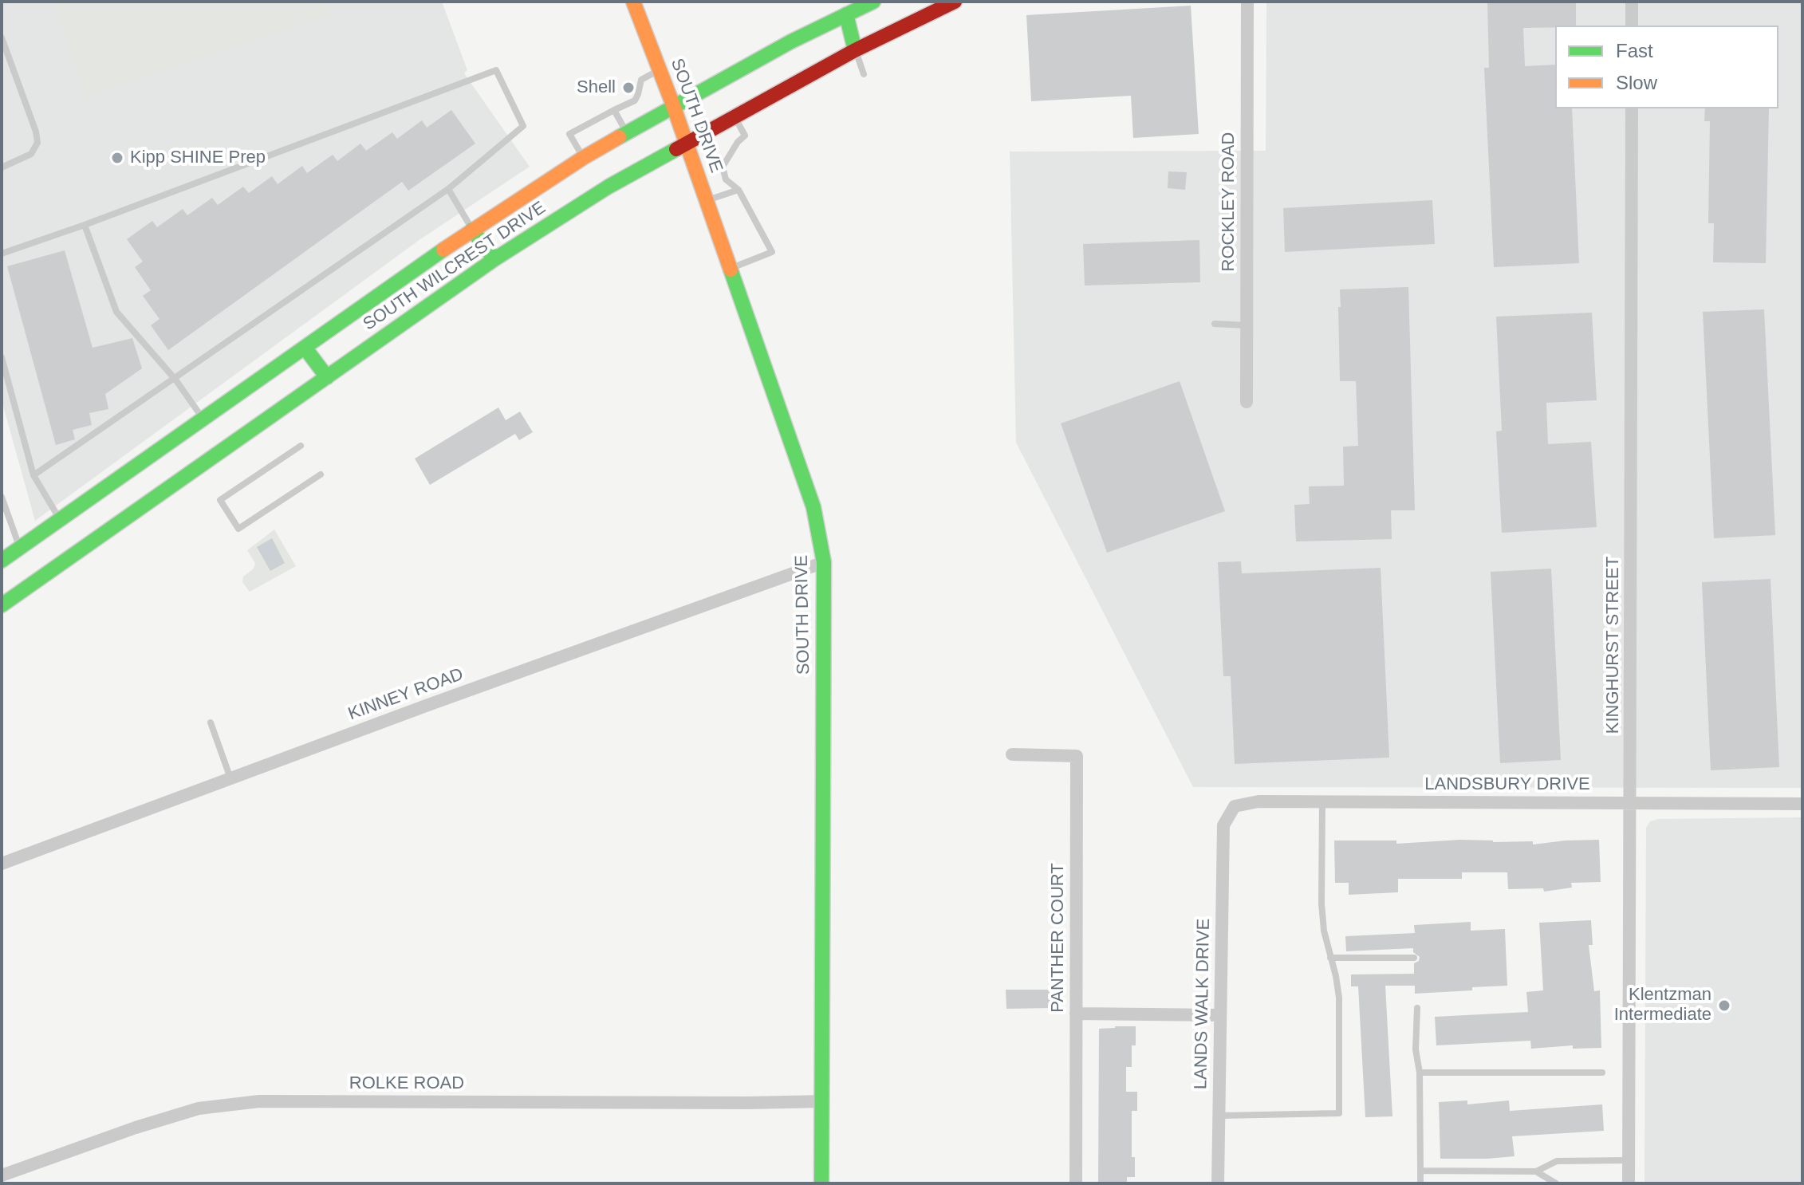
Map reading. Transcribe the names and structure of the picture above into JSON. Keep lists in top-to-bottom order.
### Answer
{
  "streets": {
    "main road": ["SOUTH DRIVE", "SOUTH WILCREST DRIVE"],
    "street": [
      "ROCKLEY ROAD",
      "KINGHURST STREET",
      "KINNEY ROAD",
      "LANDSBURY DRIVE",
      "PANTHER COURT",
      "LANDS WALK DRIVE",
      "ROLKE ROAD"
    ]
  },
  "crossings": [
    ["SOUTH DRIVE", "SOUTH WILCREST DRIVE"],
    ["SOUTH DRIVE", "KINNEY ROAD"],
    ["SOUTH DRIVE", "ROLKE ROAD"],
    ["KINGHURST STREET", "LANDSBURY DRIVE"],
    ["LANDSBURY DRIVE", "LANDS WALK DRIVE"]
  ],
  "places": ["Shell", "Kipp SHINE Prep", "Klentzman Intermediate"],
  "legend": ["Fast", "Slow"]
}
